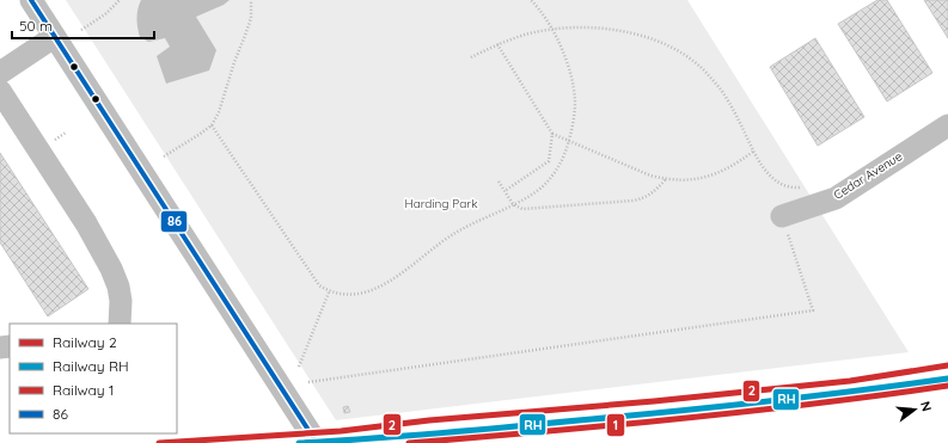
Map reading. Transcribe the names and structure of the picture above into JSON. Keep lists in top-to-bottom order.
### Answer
{
  "streets": {
    "street": ["Cedar Avenue"]
  },
  "parks": ["Harding Park"],
  "lines": [
    "transit line 86",
    "rail line 2",
    "rail line RH",
    "rail line 1"
  ],
  "legend": [
    "Railway 2",
    "Railway RH",
    "Railway 1",
    "86"
  ],
  "scale_bar": "50 m",
  "north": "right"
}
